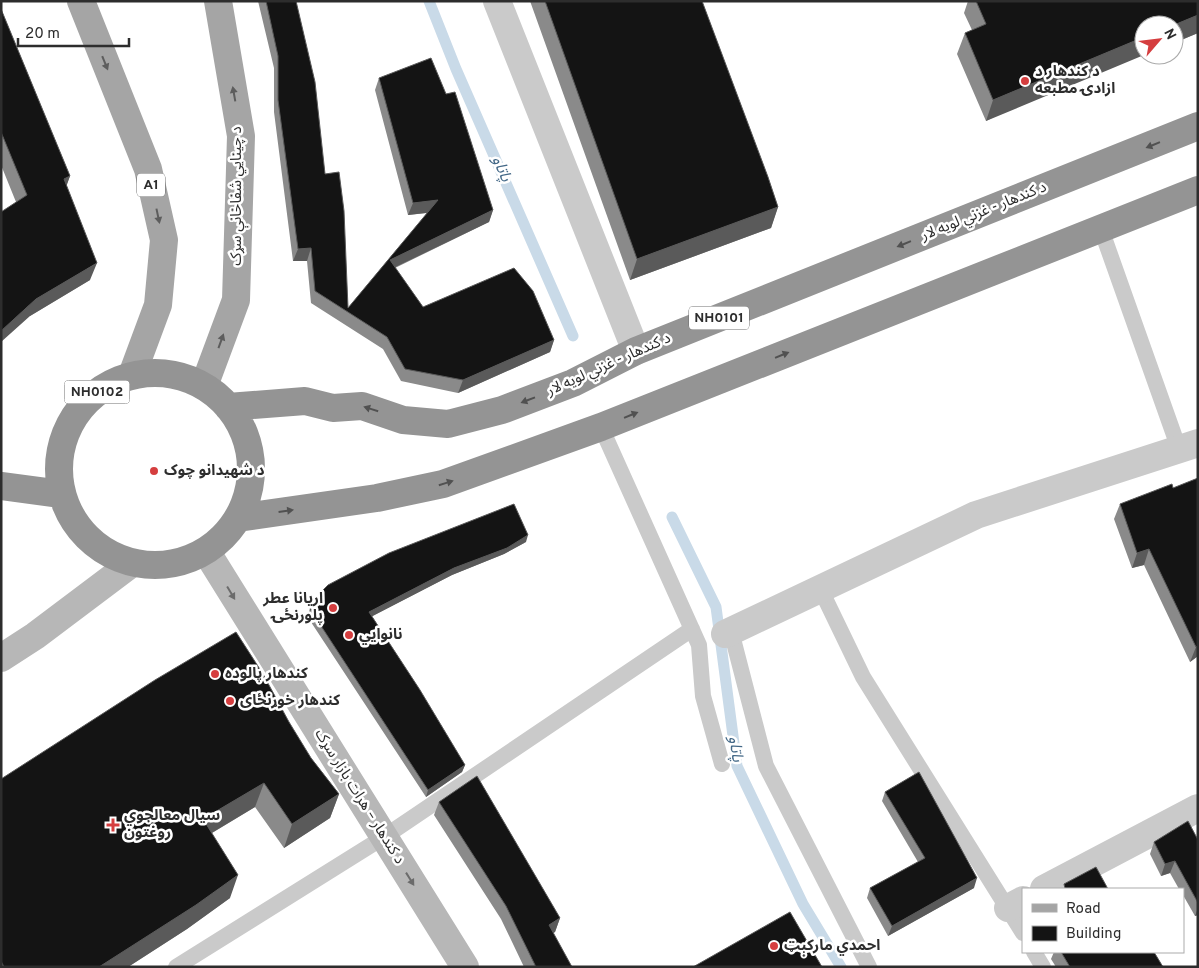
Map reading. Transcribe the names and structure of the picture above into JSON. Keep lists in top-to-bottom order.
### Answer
{
  "streets": {
    "highway": ["د کندهار - غزني لويه لار", "NH0101", "NH0102"],
    "main road": ["A1", "د چينايي شفاخانې سړک", "د کندهار – هرات بازار سړک"]
  },
  "crossings": [
    ["A1", "NH0102"],
    ["د چينايي شفاخانې سړک", "NH0102"],
    ["د کندهار - غزني لويه لار", "NH0102"],
    ["NH0102", "د کندهار – هرات بازار سړک"]
  ],
  "one_way": ["د کندهار – هرات بازار سړک"],
  "water": ["پاتاو"],
  "places": {
    "other": [
      "د کندهار د ازادۍ مطبعه",
      "د شهيدانو چوک",
      "اريانا عطر پلورنځۍ",
      "نانوايي",
      "کندهار پالوده",
      "کندهار خوړنځای",
      "احمدي مارکېټ"
    ],
    "health": ["سيال معالجوي روغتون"]
  },
  "legend": ["Road", "Building"],
  "scale_bar": "20 m",
  "north": "top right"
}
